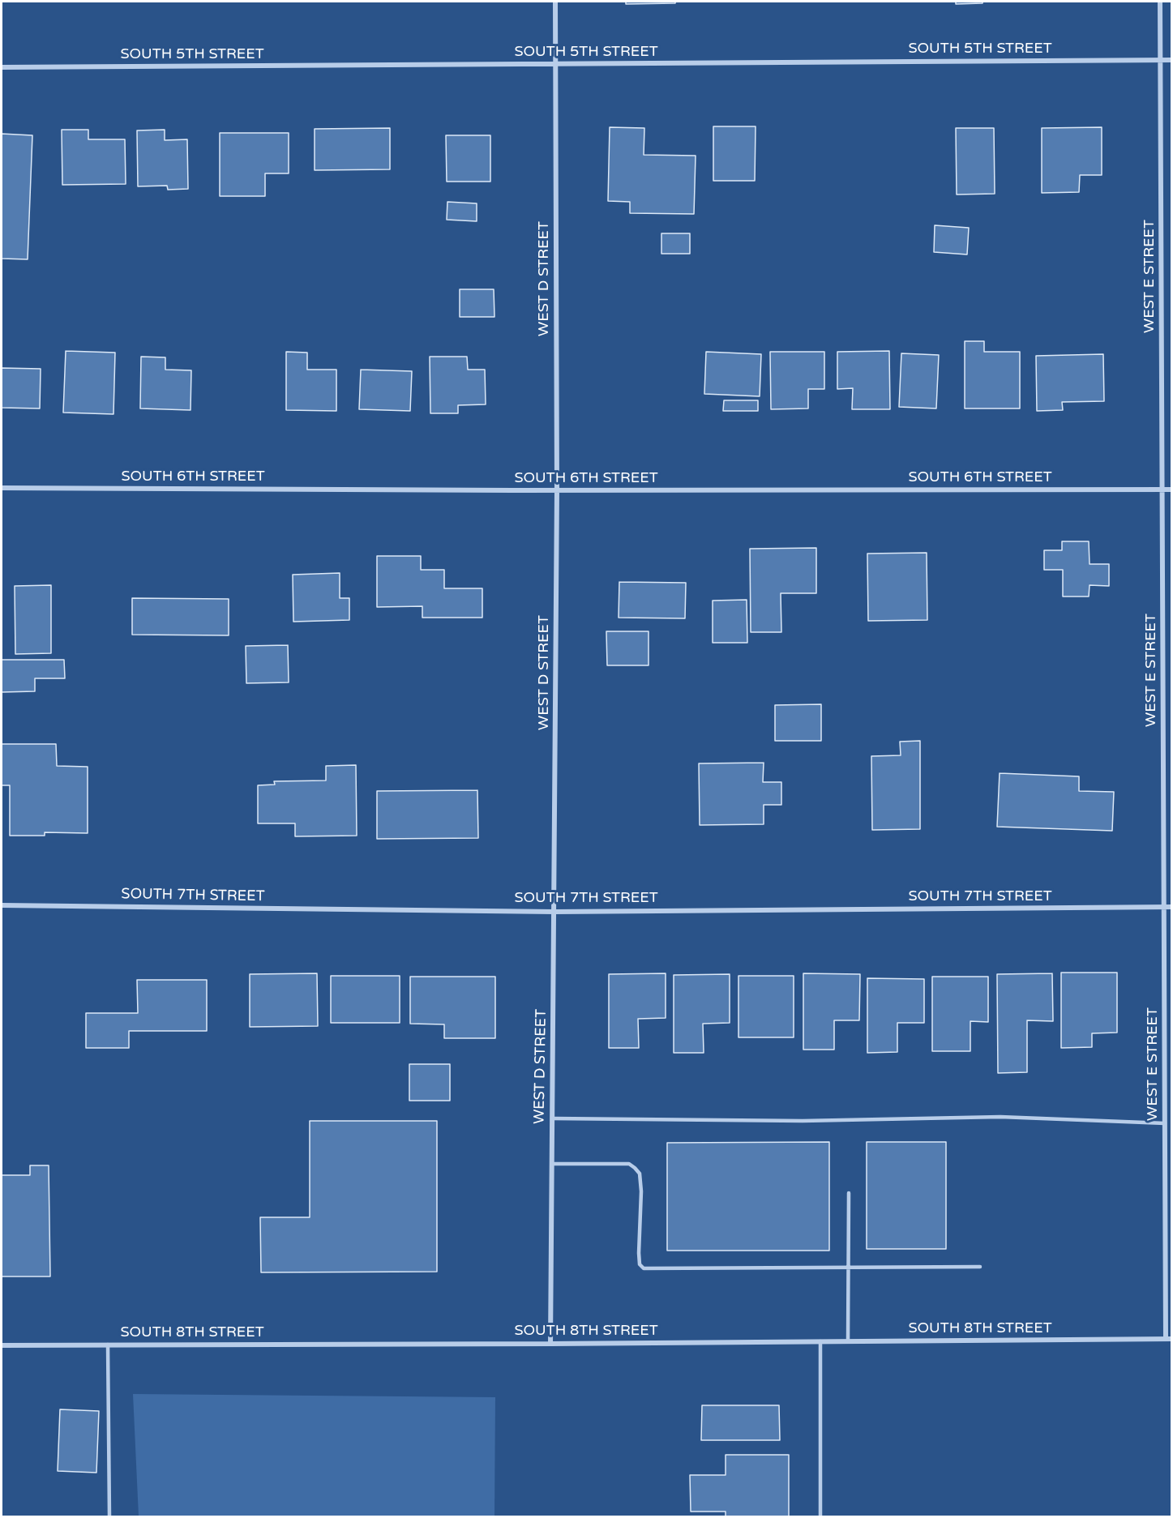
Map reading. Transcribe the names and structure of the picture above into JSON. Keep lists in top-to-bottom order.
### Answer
{
  "streets": {
    "street": [
      "SOUTH 5TH STREET",
      "WEST E STREET",
      "WEST D STREET",
      "SOUTH 6TH STREET",
      "SOUTH 7TH STREET",
      "SOUTH 8TH STREET"
    ]
  },
  "crossings": [
    ["SOUTH 5TH STREET", "WEST E STREET"],
    ["SOUTH 5TH STREET", "WEST D STREET"],
    ["WEST E STREET", "SOUTH 6TH STREET"],
    ["WEST E STREET", "SOUTH 7TH STREET"],
    ["WEST E STREET", "SOUTH 8TH STREET"],
    ["WEST D STREET", "SOUTH 6TH STREET"],
    ["WEST D STREET", "SOUTH 7TH STREET"],
    ["WEST D STREET", "SOUTH 8TH STREET"]
  ]
}
